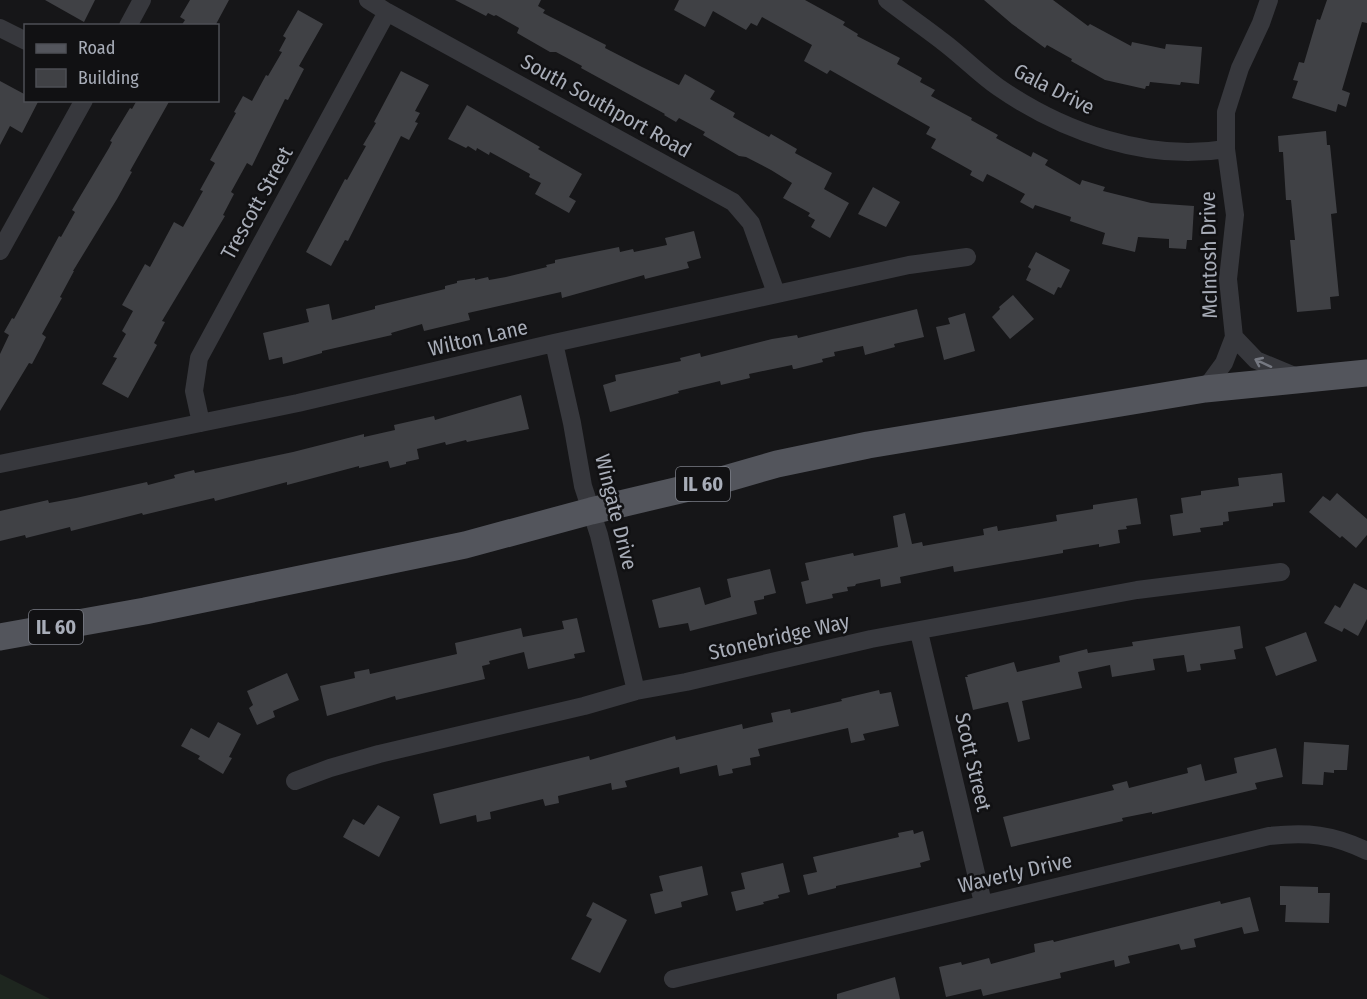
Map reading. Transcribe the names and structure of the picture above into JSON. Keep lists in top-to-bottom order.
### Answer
{
  "streets": {
    "main road": ["IL 60"],
    "street": [
      "Gala Drive",
      "South Southport Road",
      "Trescott Street",
      "McIntosh Drive",
      "Wilton Lane",
      "Wingate Drive",
      "Stonebridge Way",
      "Scott Street",
      "Waverly Drive"
    ]
  },
  "crossings": [
    ["Gala Drive", "McIntosh Drive"],
    ["South Southport Road", "Trescott Street"],
    ["South Southport Road", "Wilton Lane"],
    ["Trescott Street", "Wilton Lane"],
    ["McIntosh Drive", "IL 60"],
    ["Wilton Lane", "Wingate Drive"],
    ["IL 60", "Wingate Drive"],
    ["Wingate Drive", "Stonebridge Way"],
    ["Stonebridge Way", "Scott Street"],
    ["Scott Street", "Waverly Drive"]
  ],
  "legend": ["Road", "Building"]
}
